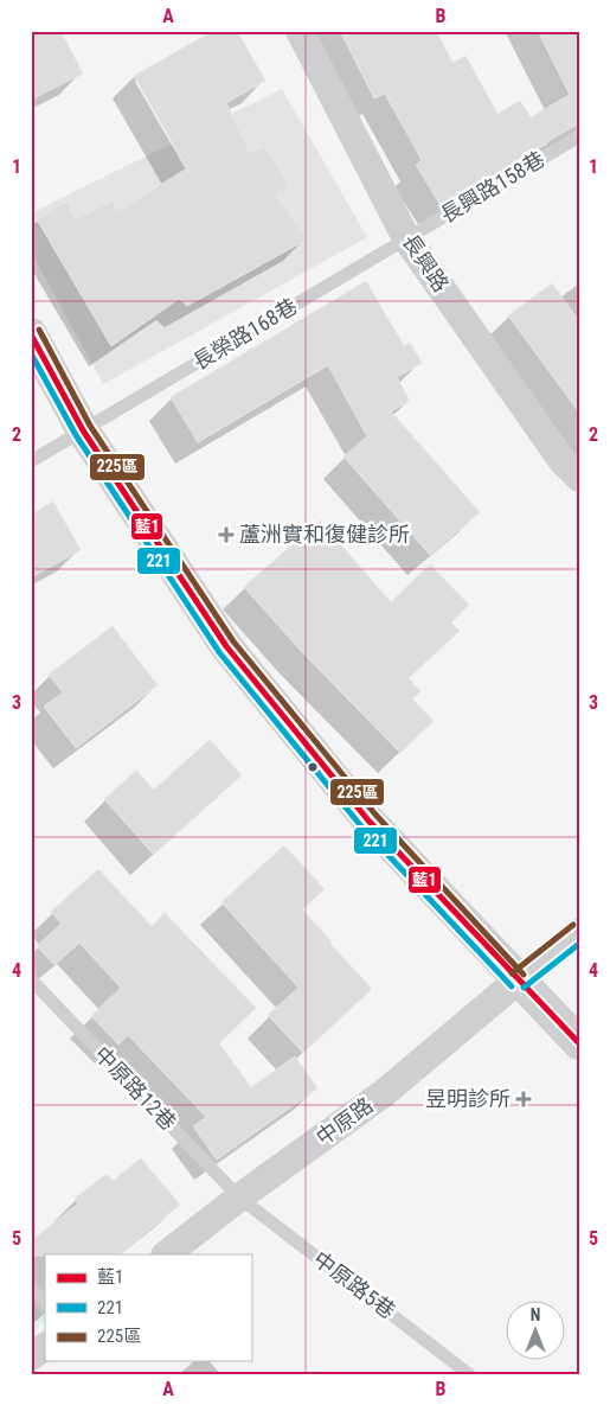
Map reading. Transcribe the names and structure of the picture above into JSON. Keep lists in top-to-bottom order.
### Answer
{
  "streets": {
    "street": ["長興路", "中原路"],
    "lane": [
      "長興路158巷",
      "長榮路168巷",
      "中原路12巷",
      "中原路5巷"
    ]
  },
  "crossings": [
    ["長興路158巷", "長興路"],
    ["長興路158巷", "長榮路168巷"],
    ["長興路", "長榮路168巷"],
    ["中原路12巷", "中原路"],
    ["中原路12巷", "中原路5巷"],
    ["中原路", "中原路5巷"]
  ],
  "places": {
    "health": ["蘆洲實和復健診所", "昱明診所"]
  },
  "lines": ["transit line 225區", "transit line 藍1", "transit line 221"],
  "legend": ["藍1", "221", "225區"],
  "north": "top",
  "grid": {
    "columns": ["A", "B"],
    "rows": [
      "1",
      "2",
      "3",
      "4",
      "5"
    ]
  }
}
